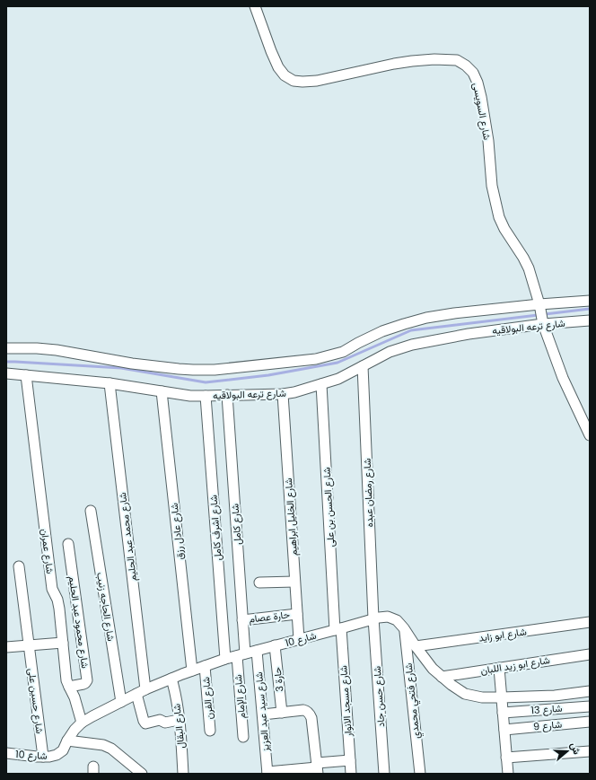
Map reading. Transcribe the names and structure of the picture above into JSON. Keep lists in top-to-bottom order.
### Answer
{
  "streets": {
    "street": [
      "شارع السويسى",
      "شارع ترعه البولاقيه",
      "شارع رمضان عبده",
      "شارع الحسن بن على",
      "شارع الخليل ابراهيم",
      "شارع كامل",
      "شارع اشرف كامل",
      "شارع عادل رزق",
      "شارع محمد عبد الحليم",
      "شارع عمران",
      "شارع الحاجه زنيب",
      "حارة عصام",
      "شارع محمود عبد الحليم",
      "شارع ابو زايد",
      "شارع 10",
      "شارع ابو زيد اللبان",
      "حارة 3",
      "شارع الإمام",
      "شارع حسن جاد",
      "شارع الفرن",
      "شارع حسين على",
      "شارع مسجد الانوار",
      "شارع فتحي محمدي",
      "شارع 13",
      "شارع سيد عبد العزيز",
      "شارع 9",
      "شارع البقال"
    ]
  },
  "crossings": [
    ["شارع السويسى", "شارع ترعه البولاقيه"],
    ["شارع ترعه البولاقيه", "شارع رمضان عبده"],
    ["شارع ترعه البولاقيه", "شارع الحسن بن على"],
    ["شارع ترعه البولاقيه", "شارع الخليل ابراهيم"],
    ["شارع ترعه البولاقيه", "شارع كامل"],
    ["شارع ترعه البولاقيه", "شارع اشرف كامل"],
    ["شارع ترعه البولاقيه", "شارع عادل رزق"],
    ["شارع ترعه البولاقيه", "شارع محمد عبد الحليم"],
    ["شارع ترعه البولاقيه", "شارع عمران"],
    ["شارع رمضان عبده", "شارع 10"],
    ["شارع رمضان عبده", "شارع حسن جاد"],
    ["شارع الحسن بن على", "شارع 10"],
    ["شارع الحسن بن على", "شارع مسجد الانوار"],
    ["شارع الخليل ابراهيم", "حارة عصام"],
    ["شارع الخليل ابراهيم", "شارع 10"],
    ["شارع كامل", "حارة عصام"],
    ["شارع كامل", "شارع 10"],
    ["شارع كامل", "شارع الإمام"],
    ["شارع اشرف كامل", "شارع 10"],
    ["شارع عادل رزق", "شارع 10"],
    ["شارع محمد عبد الحليم", "شارع 10"],
    ["شارع محمد عبد الحليم", "شارع البقال"],
    ["شارع عمران", "شارع محمود عبد الحليم"],
    ["شارع عمران", "شارع 10"],
    ["شارع الحاجه زنيب", "شارع 10"],
    ["شارع ابو زايد", "شارع 10"],
    ["شارع 10", "شارع ابو زيد اللبان"],
    ["شارع 10", "حارة 3"],
    ["شارع 10", "شارع الإمام"],
    ["شارع 10", "شارع حسن جاد"],
    ["شارع 10", "شارع الفرن"],
    ["شارع 10", "شارع حسين على"],
    ["شارع 10", "شارع مسجد الانوار"],
    ["شارع 10", "شارع فتحي محمدي"],
    ["شارع 10", "شارع سيد عبد العزيز"],
    ["شارع 10", "شارع البقال"]
  ],
  "north": "right"
}
